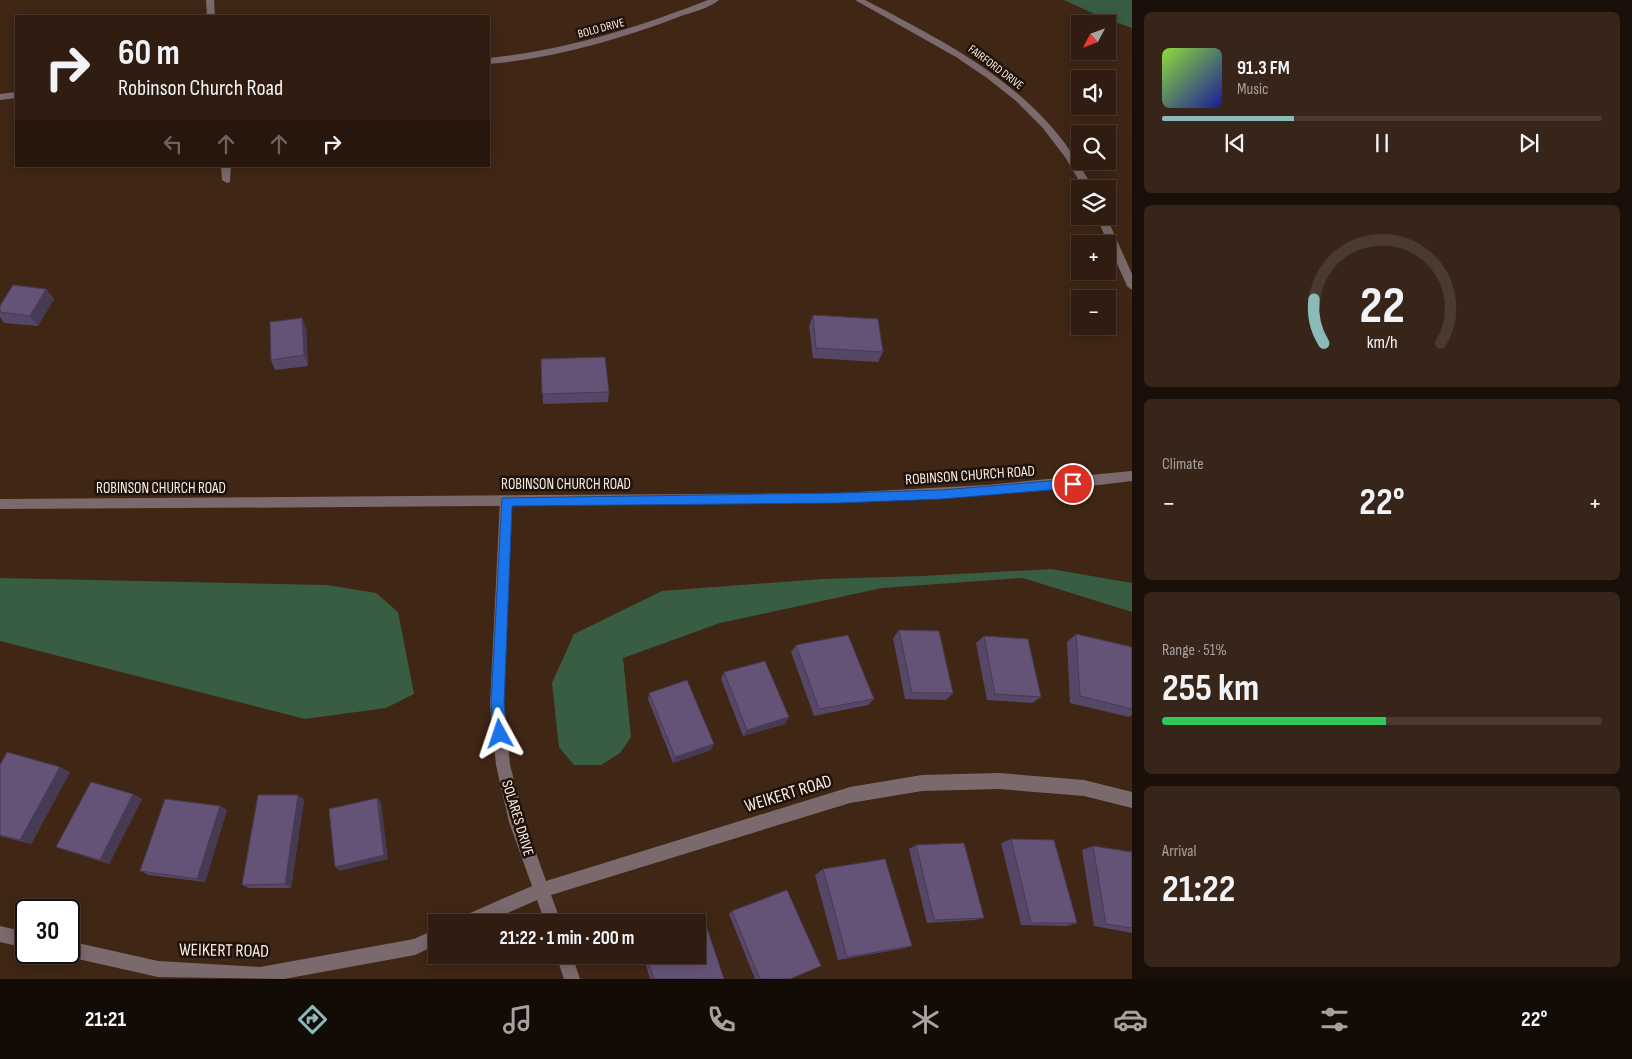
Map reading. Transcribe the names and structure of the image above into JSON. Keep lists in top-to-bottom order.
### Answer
{
  "streets": {
    "street": [
      "BOLO DRIVE",
      "FAIRFORD DRIVE",
      "ROBINSON CHURCH ROAD",
      "WEIKERT ROAD",
      "SOLARES DRIVE"
    ]
  },
  "crossings": [
    ["ROBINSON CHURCH ROAD", "SOLARES DRIVE"],
    ["WEIKERT ROAD", "SOLARES DRIVE"]
  ],
  "north": "bottom left",
  "page": {
    "map_buttons": ["+", "−"],
    "turn": ["60 m", "Robinson Church Road"],
    "song": ["91.3 FM", "Music"],
    "tile": [
      "Climate",
      ["Range · 51%", "255 km"],
      ["Arrival", "21:22"]
    ],
    "heat": ["−", "22°", "+"],
    "limit": "30",
    "trip": "21:22 · 1 min · 200 m",
    "tabs": ["21:21", "22°"],
    "gauge": ["22", "km/h"]
  }
}
